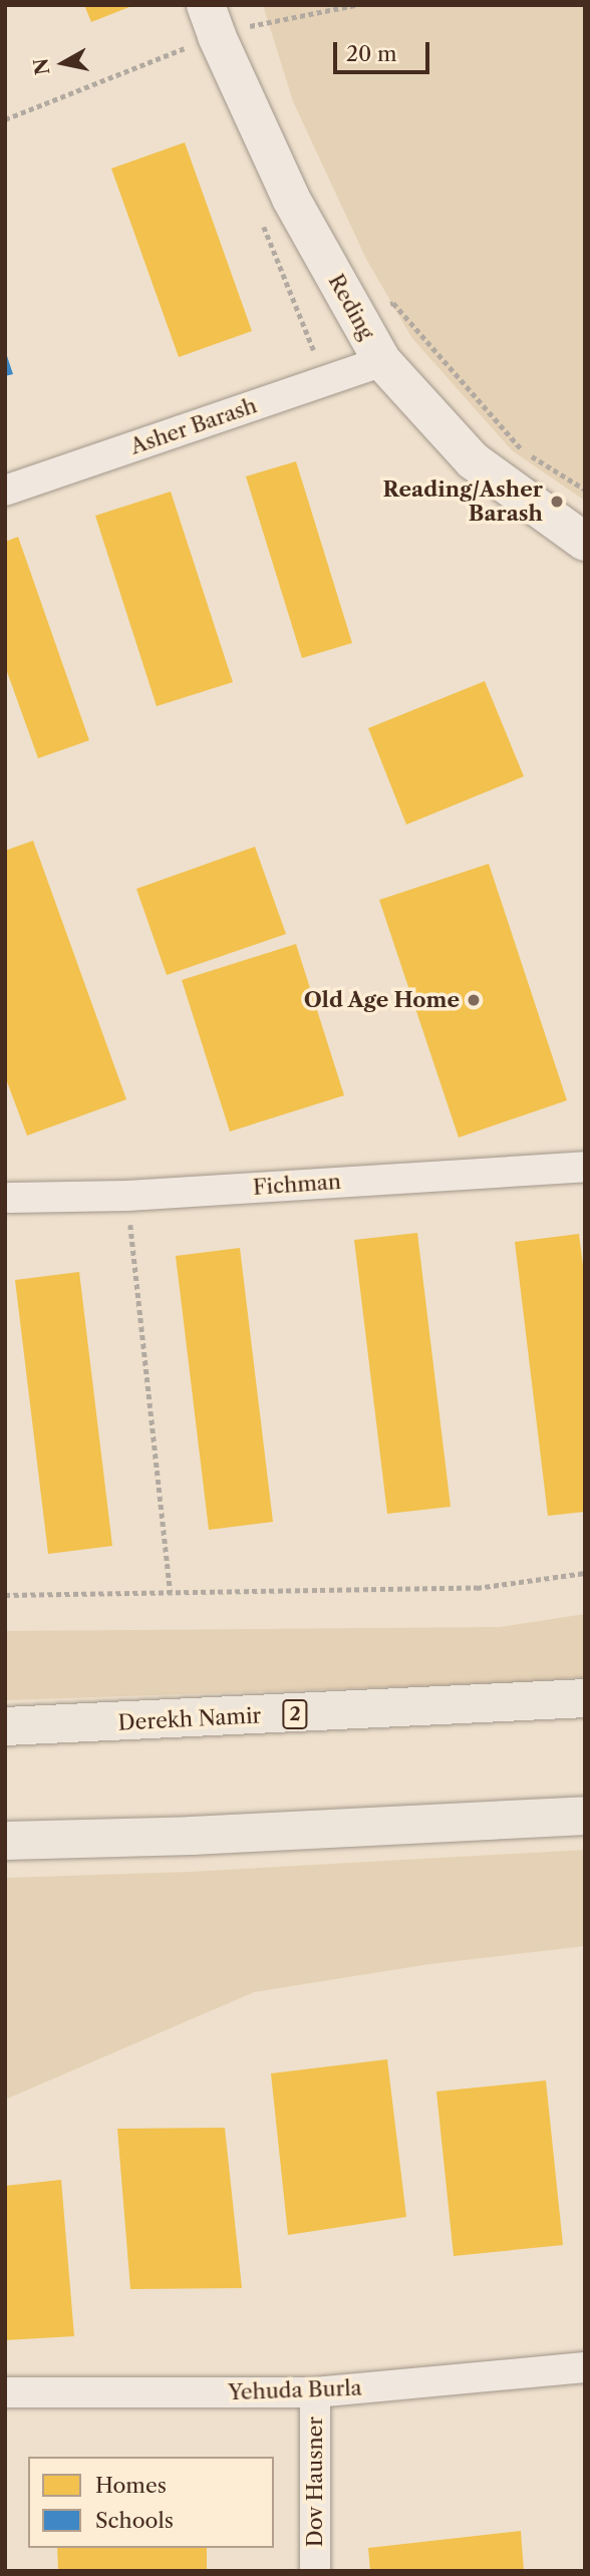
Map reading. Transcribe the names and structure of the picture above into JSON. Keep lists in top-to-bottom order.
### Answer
{
  "streets": {
    "highway": ["2", "Derekh Namir"],
    "street": [
      "Reding",
      "Asher Barash",
      "Fichman",
      "Yehuda Burla",
      "Dov Hausner"
    ]
  },
  "crossings": [
    ["Reding", "Asher Barash"],
    ["Yehuda Burla", "Dov Hausner"]
  ],
  "places": ["Reading/Asher Barash", "Old Age Home"],
  "legend": ["Homes", "Schools"],
  "scale_bar": "20 m",
  "north": "left"
}
